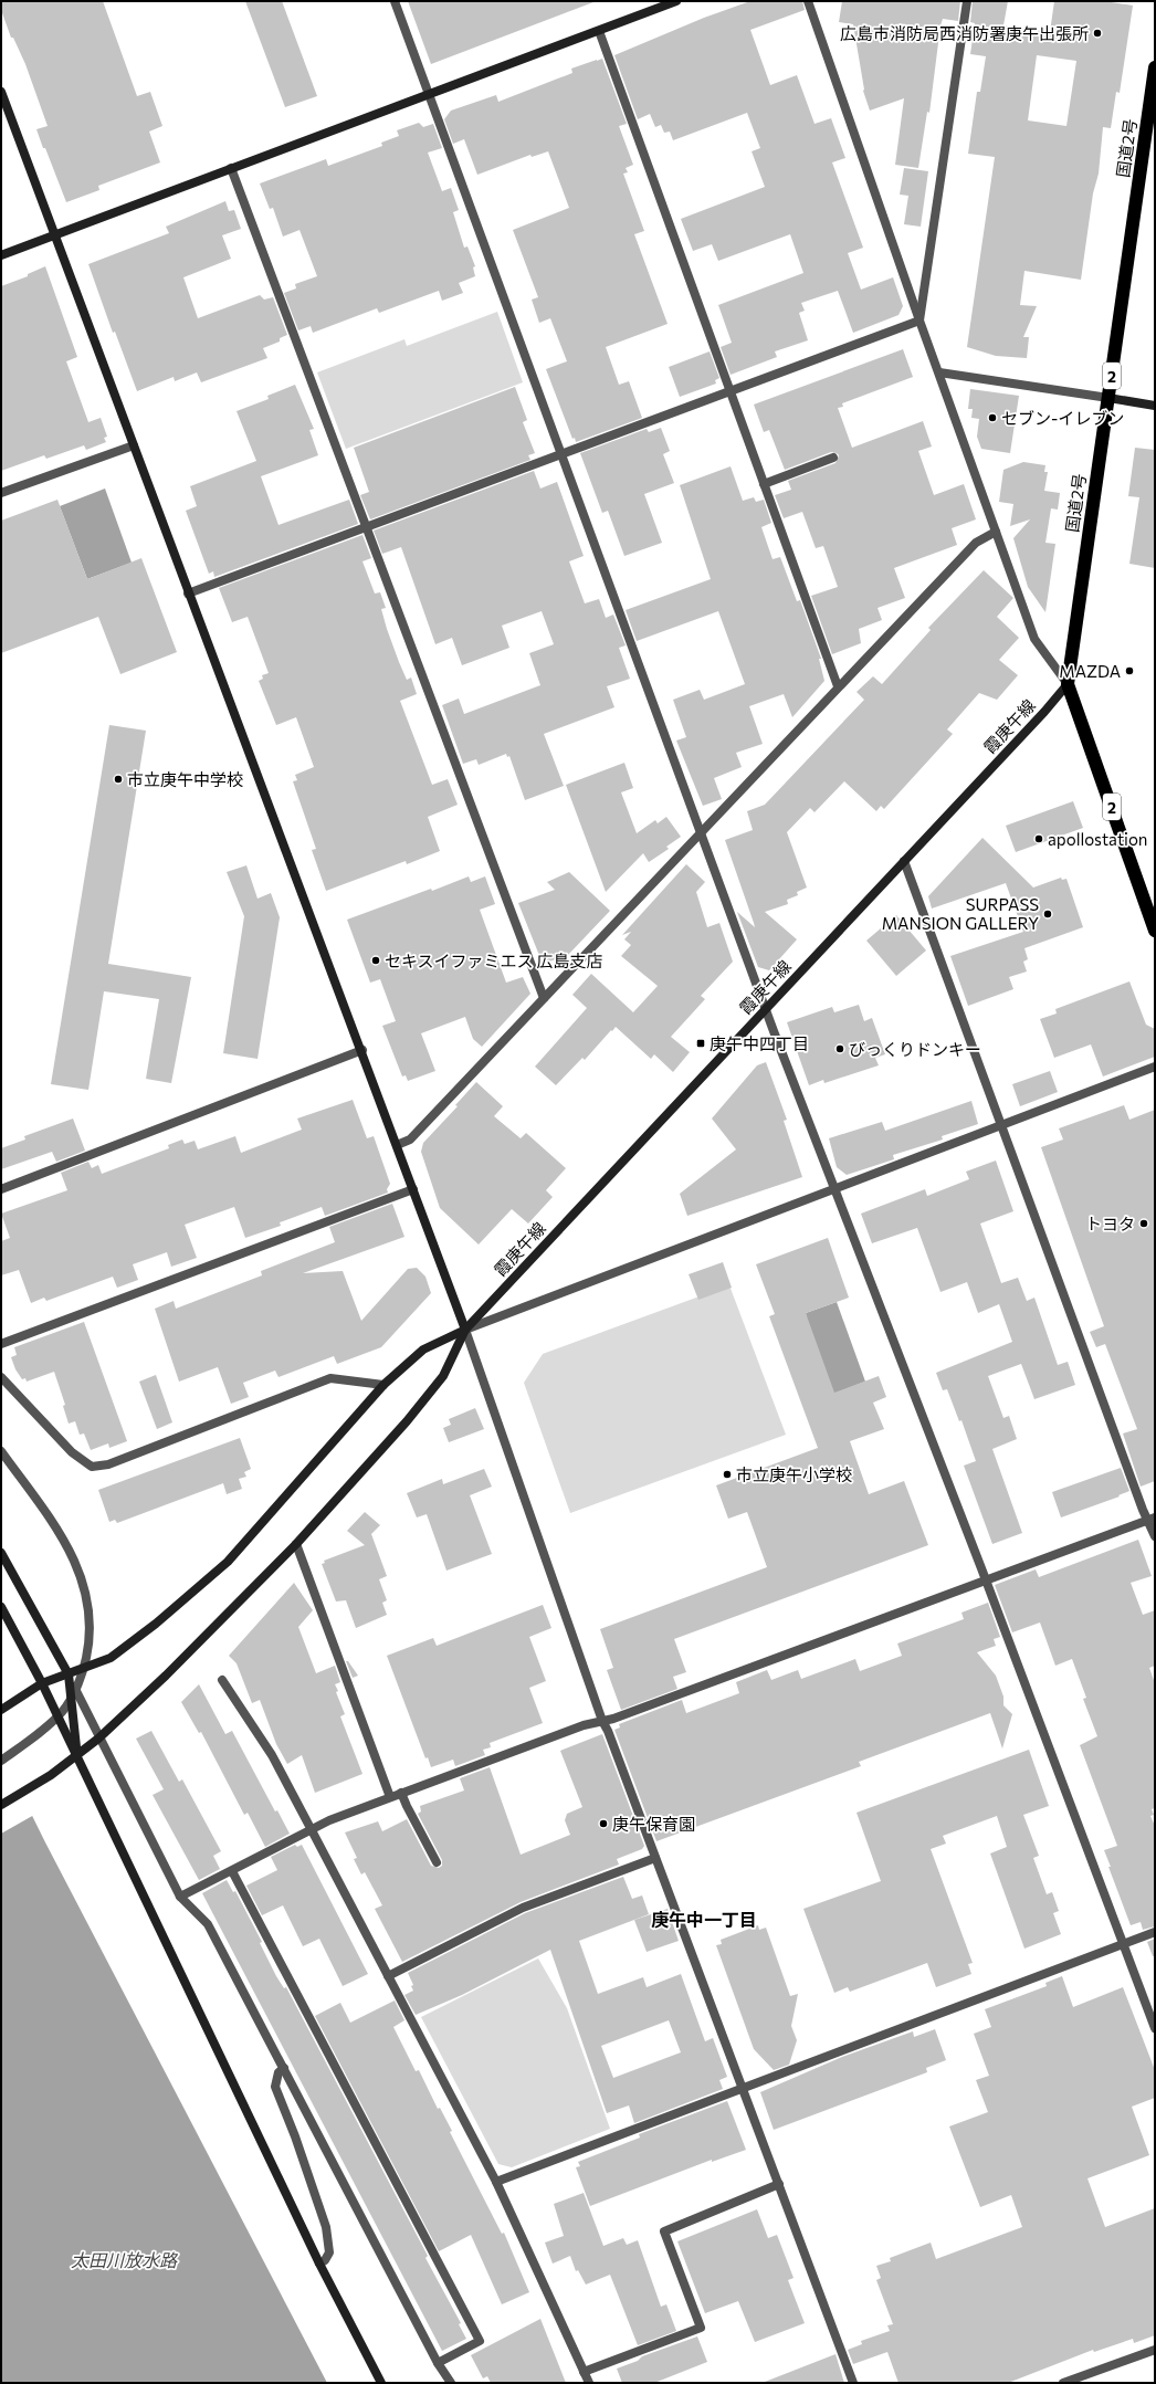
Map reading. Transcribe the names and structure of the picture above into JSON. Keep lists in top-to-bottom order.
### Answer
{
  "streets": {
    "highway": ["国道2号", "2"],
    "street": ["霞庚午線"]
  },
  "crossings": [
    ["国道2号", "霞庚午線"]
  ],
  "districts": ["庚午中一丁目"],
  "water": ["太田川放水路"],
  "places": {
    "other": [
      "広島市消防局西消防署庚午出張所",
      "セブン-イレブン",
      "MAZDA",
      "市立庚午中学校",
      "apollostation",
      "SURPASS MANSION GALLERY",
      "セキスイファミエス 広島支店",
      "びっくりドンキー",
      "トヨタ",
      "市立庚午小学校",
      "庚午保育園"
    ],
    "transit": ["庚午中四丁目"]
  }
}
